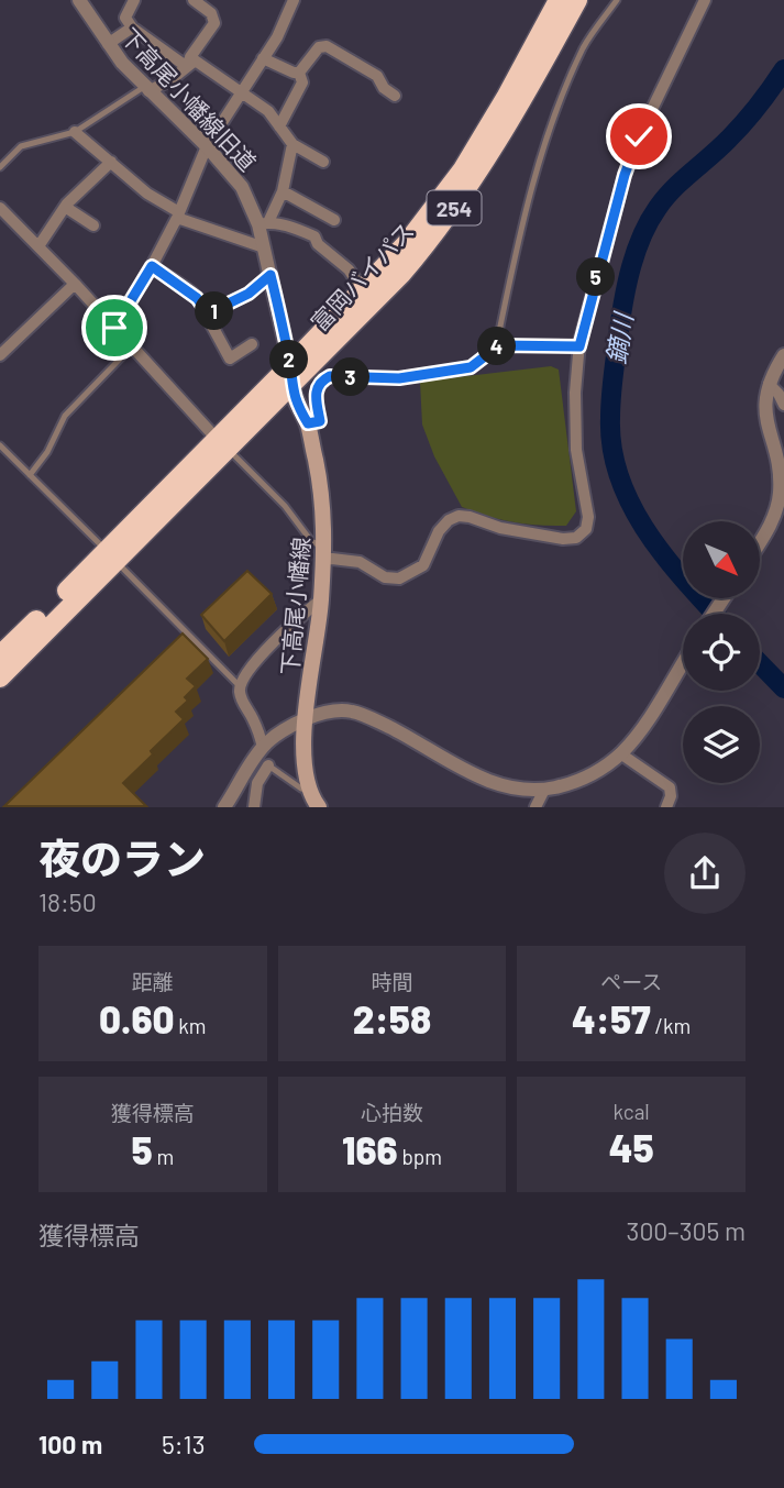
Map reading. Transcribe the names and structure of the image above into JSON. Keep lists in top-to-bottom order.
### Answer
{
  "streets": {
    "highway": ["254", "富岡バイパス"],
    "main road": ["下高尾小幡線"],
    "street": ["下高尾小幡線旧道"]
  },
  "crossings": [
    ["下高尾小幡線旧道", "富岡バイパス"],
    ["下高尾小幡線旧道", "下高尾小幡線"],
    ["富岡バイパス", "下高尾小幡線"]
  ],
  "water": ["鏑川"],
  "north": "bottom right",
  "page": {
    "pins": [
      "5",
      "1",
      "4",
      "2",
      "3"
    ],
    "heading": ["夜のラン", "18:50"],
    "stats": [
      ["距離", "0.60 km"],
      ["時間", "2:58"],
      ["ペース", "4:57 /km"],
      ["獲得標高", "5 m"],
      ["心拍数", "166 bpm"],
      ["kcal", "45"]
    ],
    "chart": ["獲得標高", "300–305 m"],
    "list": [
      {
        "name": "100 m",
        "note": "5:13"
      }
    ]
  }
}
